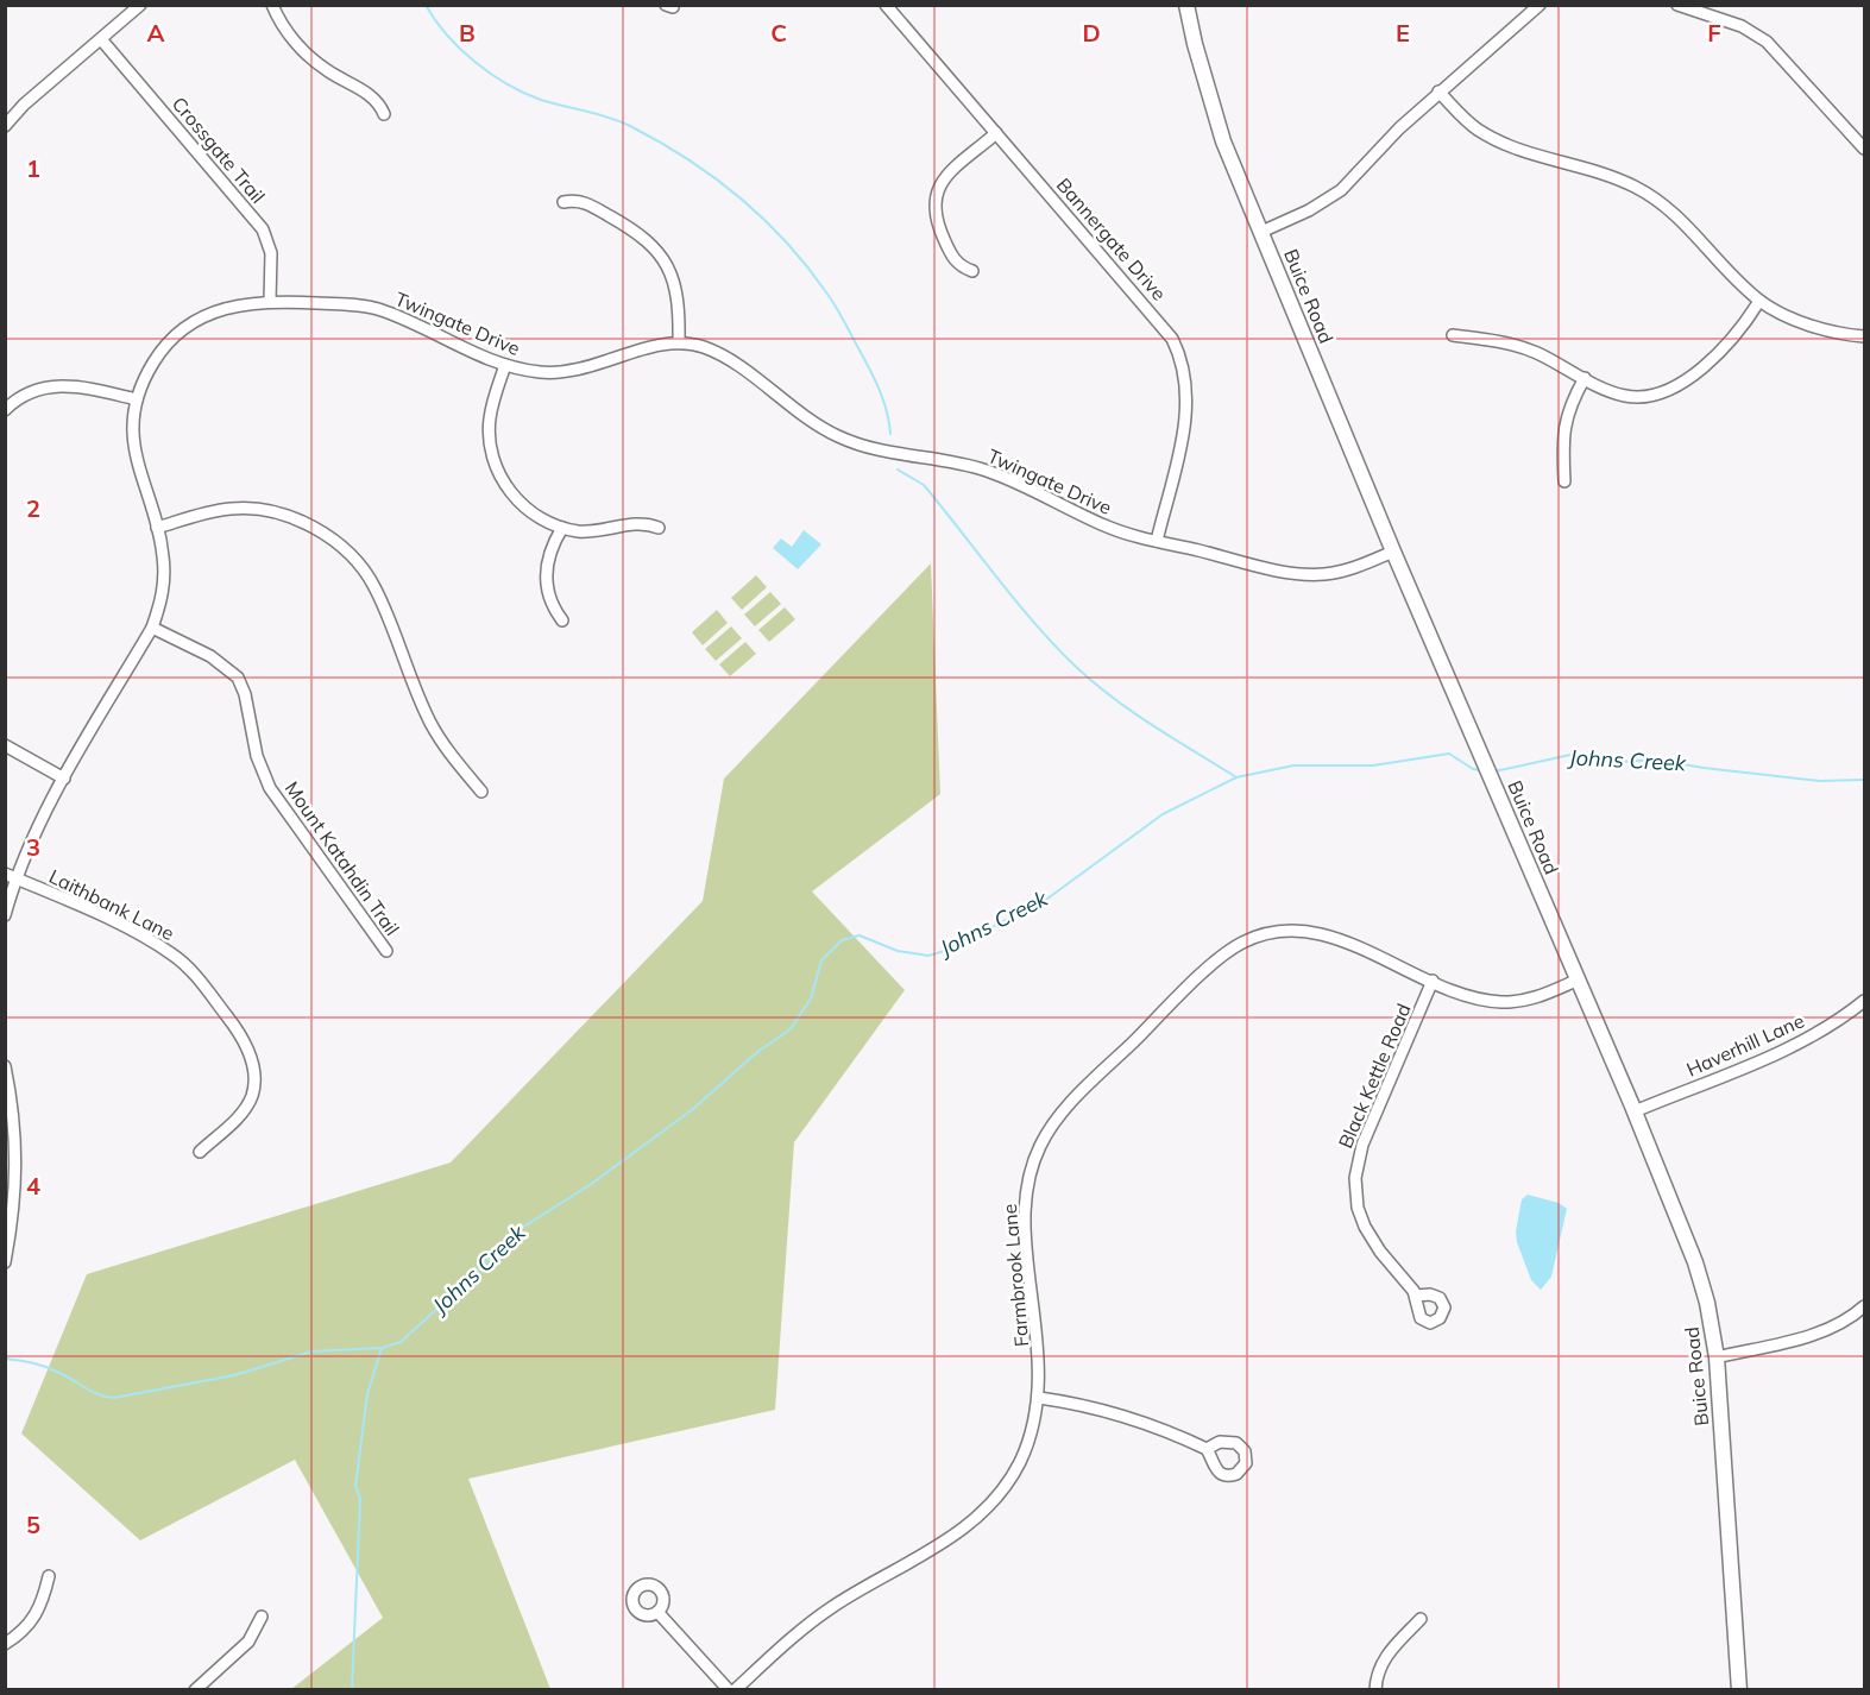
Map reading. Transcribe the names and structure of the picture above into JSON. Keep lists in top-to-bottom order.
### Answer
{
  "streets": {
    "street": [
      "Crossgate Trail",
      "Bannergate Drive",
      "Buice Road",
      "Twingate Drive",
      "Mount Katahdin Trail",
      "Laithbank Lane",
      "Haverhill Lane",
      "Black Kettle Road",
      "Farmbrook Lane"
    ]
  },
  "crossings": [
    ["Crossgate Trail", "Twingate Drive"],
    ["Bannergate Drive", "Twingate Drive"],
    ["Buice Road", "Twingate Drive"],
    ["Buice Road", "Haverhill Lane"],
    ["Buice Road", "Farmbrook Lane"],
    ["Twingate Drive", "Mount Katahdin Trail"],
    ["Twingate Drive", "Laithbank Lane"],
    ["Black Kettle Road", "Farmbrook Lane"]
  ],
  "water": ["Johns Creek"],
  "grid": {
    "columns": [
      "A",
      "B",
      "C",
      "D",
      "E",
      "F"
    ],
    "rows": [
      "1",
      "2",
      "3",
      "4",
      "5"
    ]
  }
}
